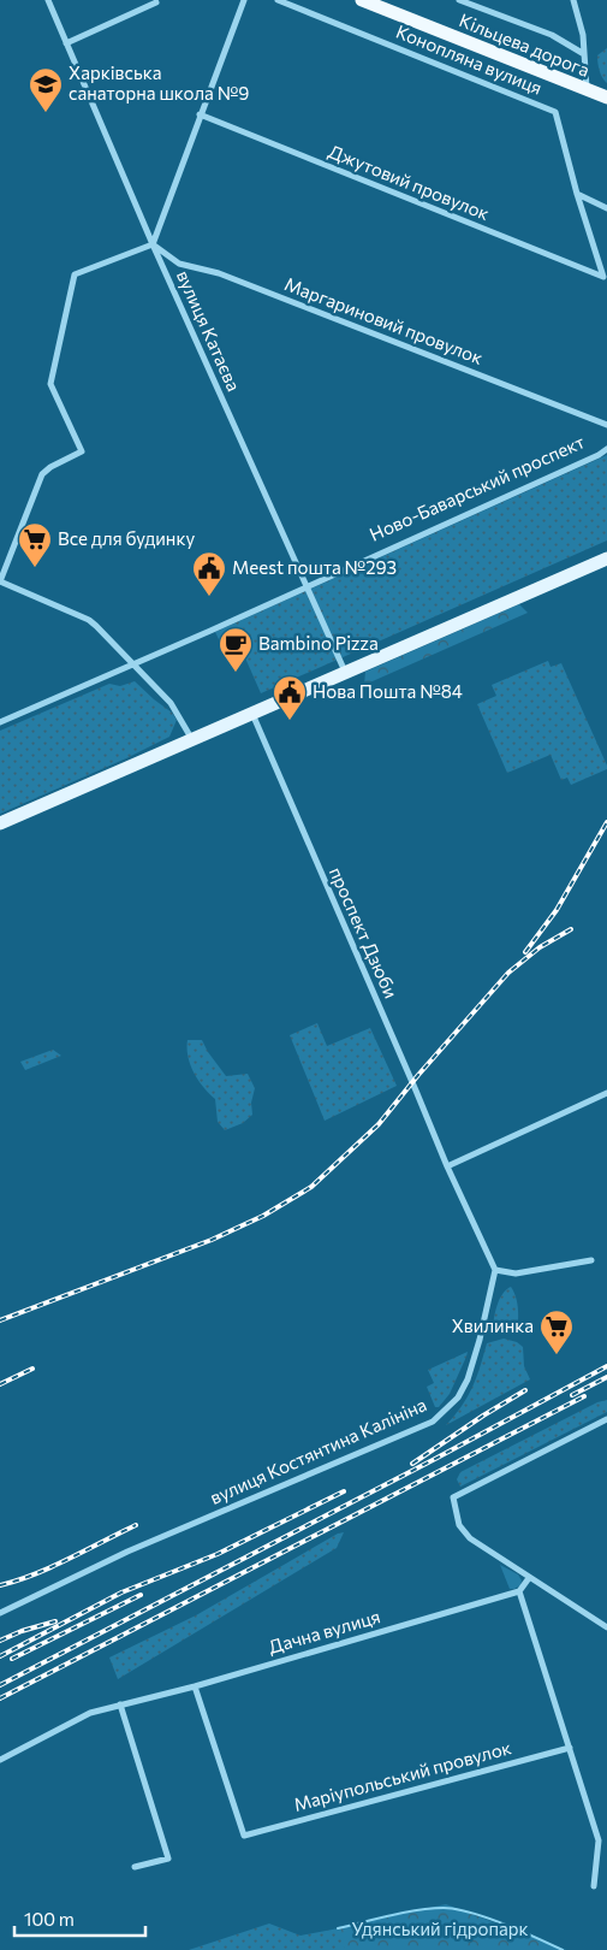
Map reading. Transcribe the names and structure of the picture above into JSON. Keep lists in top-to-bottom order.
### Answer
{
  "streets": {
    "highway": ["Кільцева дорога"],
    "street": [
      "Конопляна вулиця",
      "Джутовий провулок",
      "Маргариновий провулок",
      "вулиця Катаєва",
      "Ново-Баварський проспект",
      "проспект Дзюби",
      "вулиця Костянтина Калініна",
      "Дачна вулиця",
      "Маріупольський провулок"
    ]
  },
  "crossings": [
    ["Конопляна вулиця", "Джутовий провулок"],
    ["Маргариновий провулок", "вулиця Катаєва"],
    ["вулиця Катаєва", "Ново-Баварський проспект"],
    ["Дачна вулиця", "Маріупольський провулок"]
  ],
  "parks": ["Удянський гідропарк"],
  "places": {
    "school or university": ["Харківська санаторна школа №9"],
    "supermarket": ["Все для будинку", "Хвилинка"],
    "public building": ["Meest пошта №293", "Нова Пошта №84"],
    "cafe": ["Bambino Pizza"]
  },
  "scale_bar": "100 m"
}
